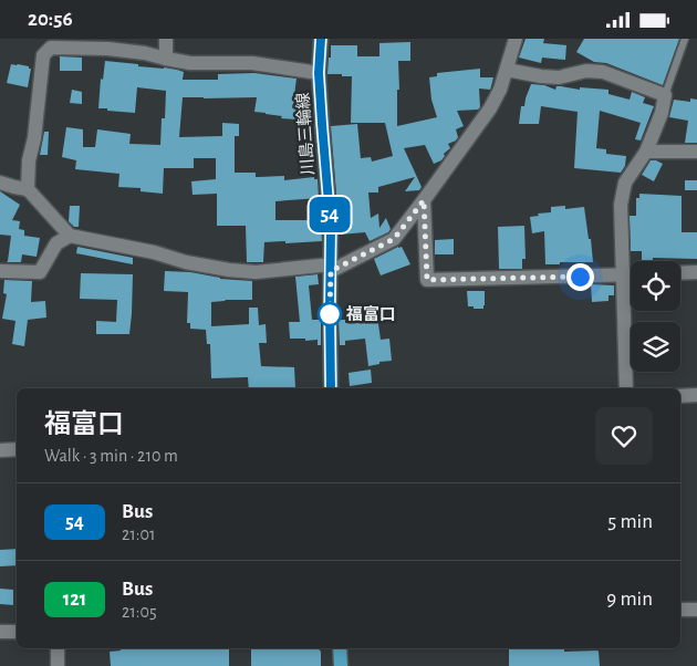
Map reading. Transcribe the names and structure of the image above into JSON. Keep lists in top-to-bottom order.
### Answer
{
  "streets": {
    "main road": ["川島三輪線"]
  },
  "places": ["福富口"],
  "lines": ["bus line 54"],
  "page": {
    "status": "20:56",
    "on_map": "54",
    "heading": ["福富口", "Walk · 3 min · 210 m"],
    "list": [
      {
        "mark": "54",
        "name": "Bus",
        "note": "21:01",
        "value": "5 min"
      },
      {
        "mark": "121",
        "name": "Bus",
        "note": "21:05",
        "value": "9 min"
      }
    ]
  }
}
